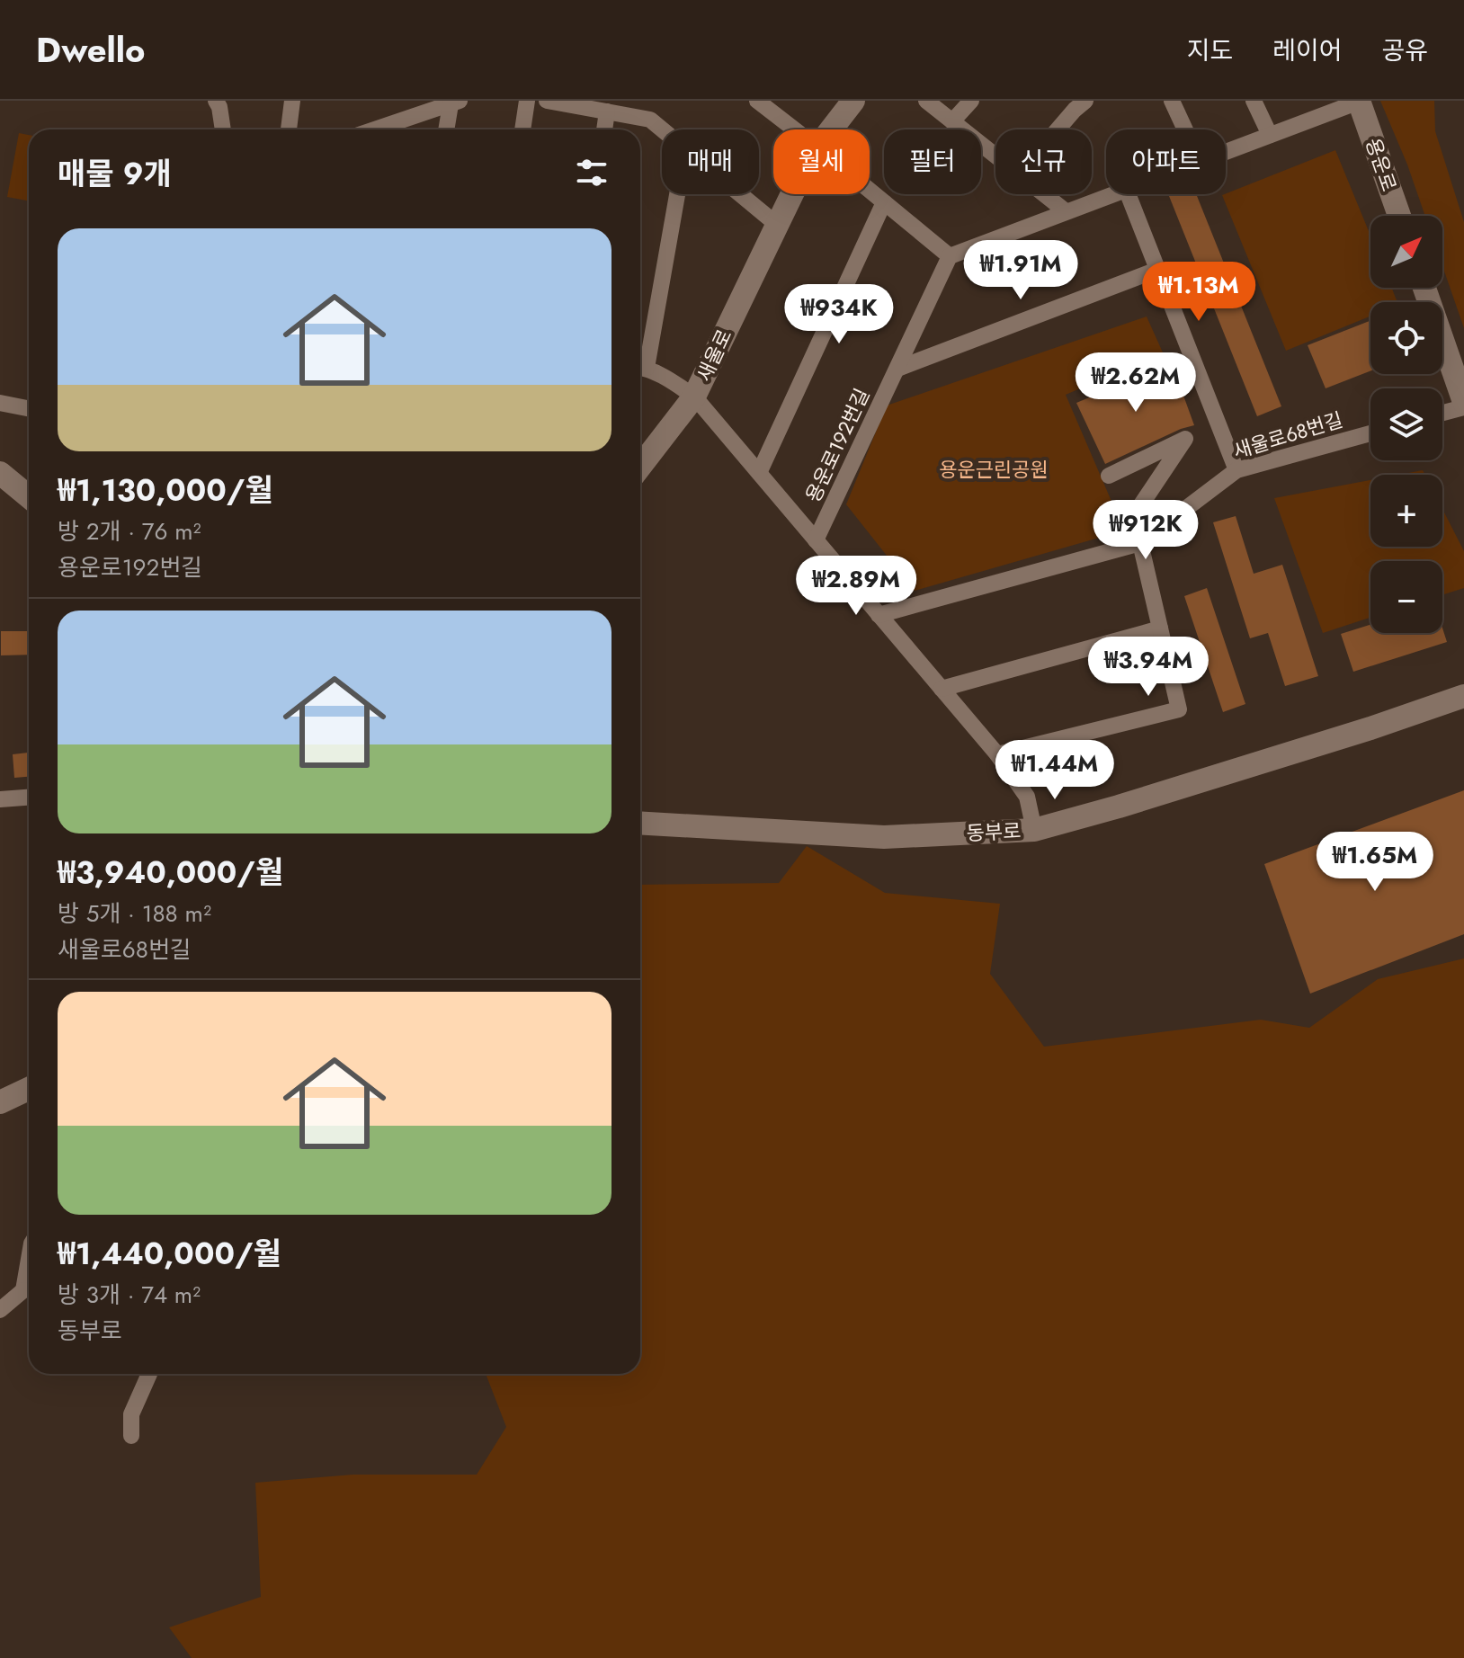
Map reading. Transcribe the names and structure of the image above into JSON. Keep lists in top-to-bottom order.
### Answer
{
  "streets": {
    "main road": ["용운로", "새울로", "동부로"],
    "street": ["새울로68번길", "용운로192번길"]
  },
  "parks": ["용운근린공원"],
  "north": "top right",
  "page": {
    "header": "Dwello",
    "nav": ["지도", "레이어", "공유"],
    "chip": [
      "매매",
      "월세",
      "필터",
      "신규",
      "아파트"
    ],
    "heading": "매물 9개",
    "map_buttons": ["+", "−"],
    "list": [
      {
        "name": "₩1,130,000/월",
        "note": "방 2개 · 76 m² · 용운로192번길"
      },
      {
        "name": "₩3,940,000/월",
        "note": "방 5개 · 188 m² · 새울로68번길"
      },
      {
        "name": "₩1,440,000/월",
        "note": "방 3개 · 74 m² · 동부로"
      }
    ],
    "price": [
      "₩1.91M",
      "₩1.13M",
      "₩934K",
      "₩2.62M",
      "₩912K",
      "₩2.89M",
      "₩3.94M",
      "₩1.44M",
      "₩1.65M"
    ]
  }
}
